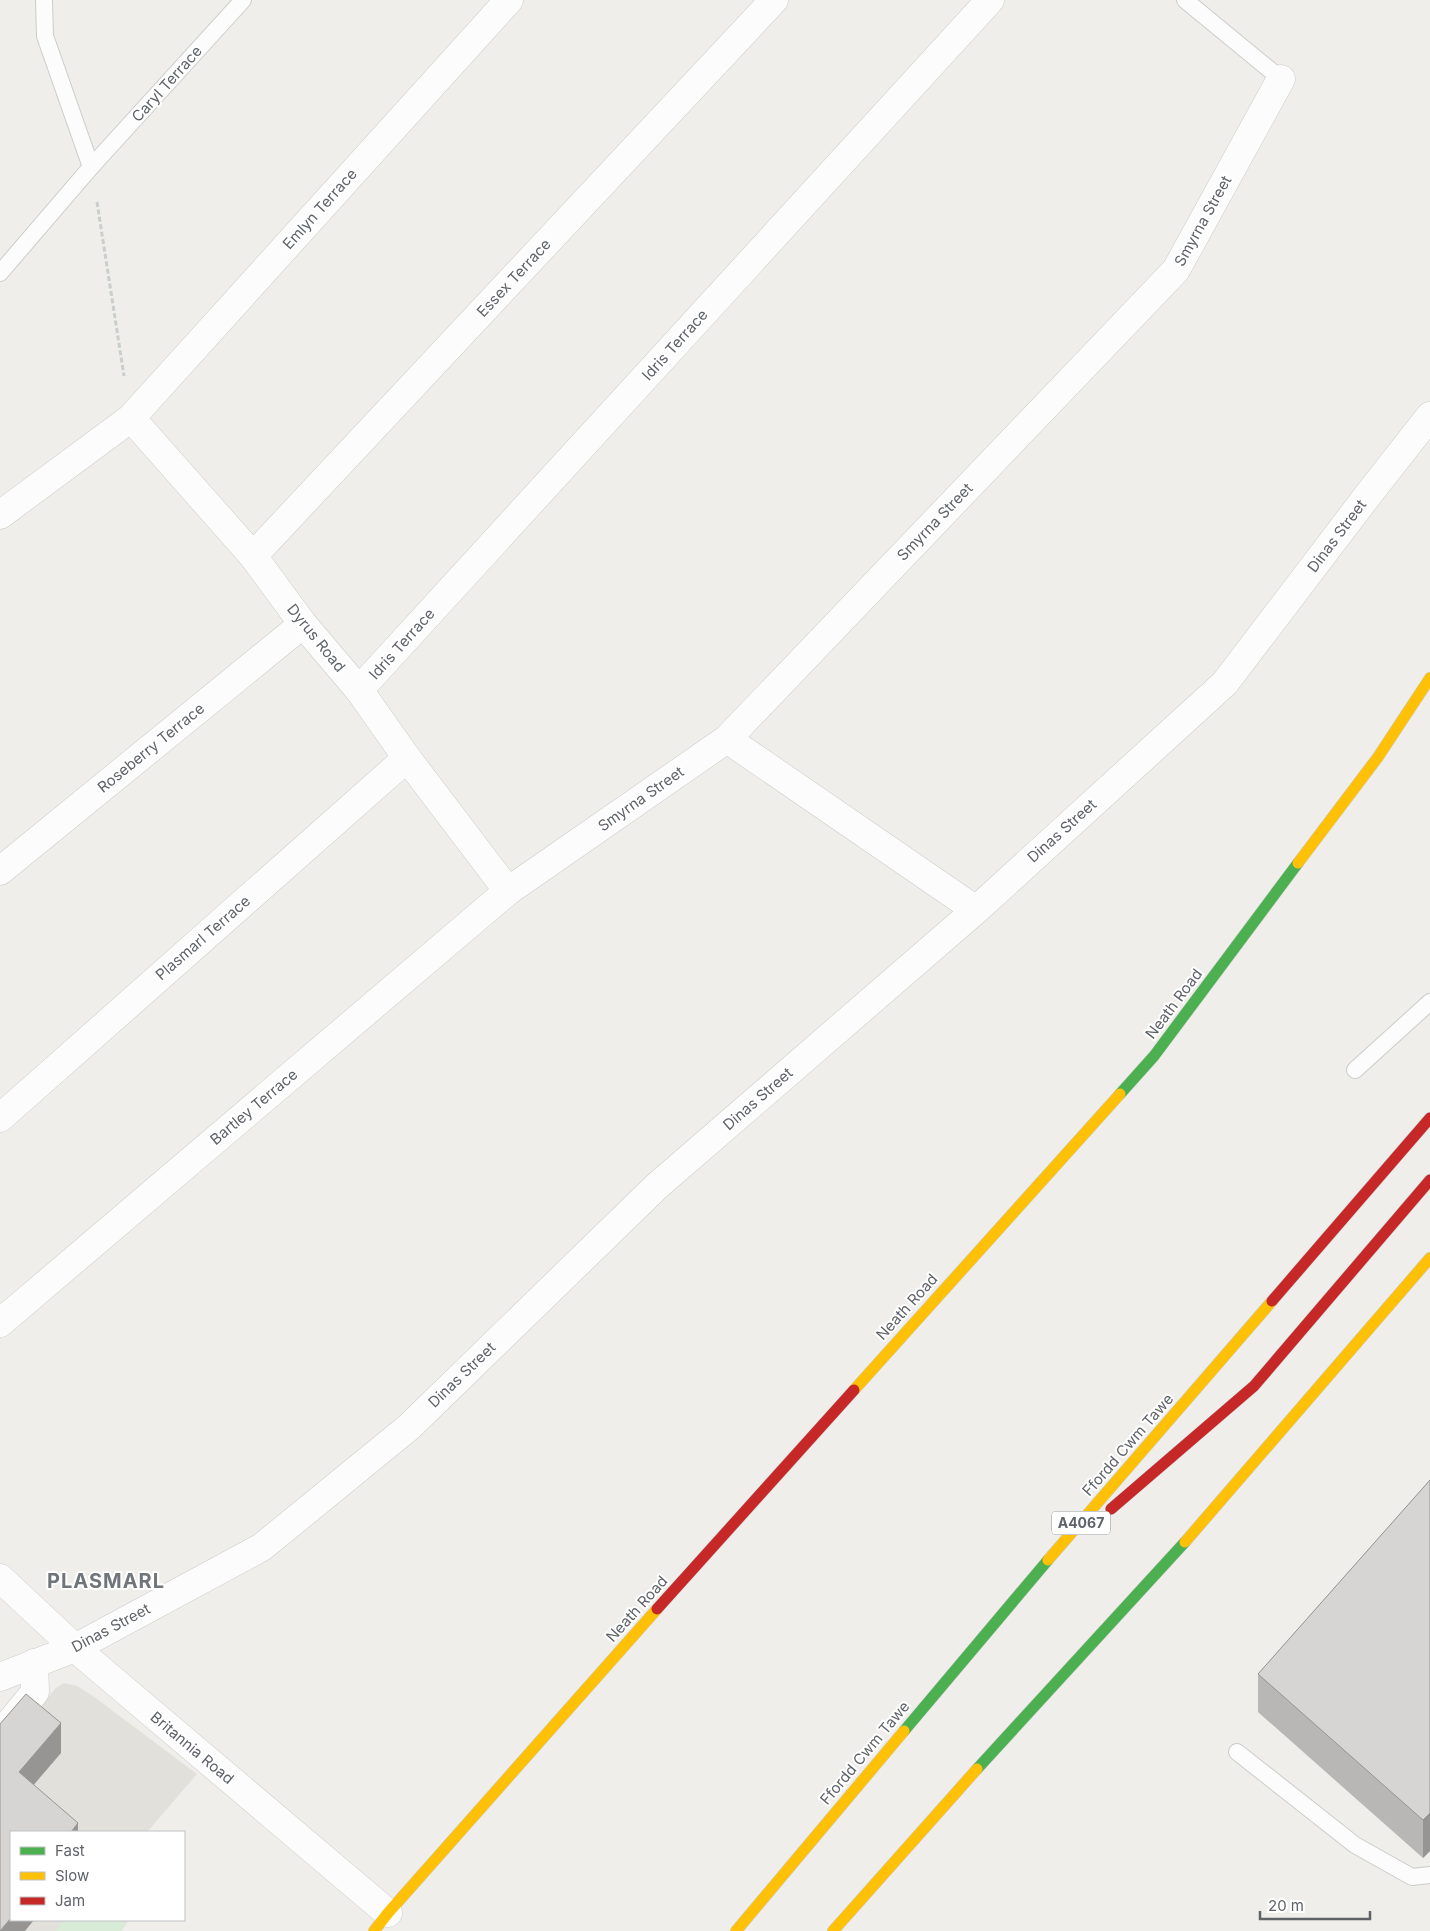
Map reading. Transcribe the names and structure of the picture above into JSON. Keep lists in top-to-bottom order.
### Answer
{
  "streets": {
    "main road": ["Neath Road", "Ffordd Cwm Tawe", "A4067"],
    "street": [
      "Emlyn Terrace",
      "Smyrna Street",
      "Essex Terrace",
      "Idris Terrace",
      "Dinas Street",
      "Dyrus Road",
      "Roseberry Terrace",
      "Plasmarl Terrace",
      "Bartley Terrace",
      "Britannia Road"
    ],
    "lane": ["Caryl Terrace"]
  },
  "crossings": [
    ["Emlyn Terrace", "Dyrus Road"],
    ["Smyrna Street", "Dyrus Road"],
    ["Smyrna Street", "Bartley Terrace"],
    ["Essex Terrace", "Dyrus Road"],
    ["Idris Terrace", "Dyrus Road"],
    ["Dinas Street", "Britannia Road"],
    ["Dyrus Road", "Roseberry Terrace"],
    ["Dyrus Road", "Plasmarl Terrace"],
    ["Dyrus Road", "Bartley Terrace"],
    ["Neath Road", "Britannia Road"]
  ],
  "districts": ["PLASMARL"],
  "legend": ["Fast", "Slow", "Jam"],
  "scale_bar": "20 m"
}
